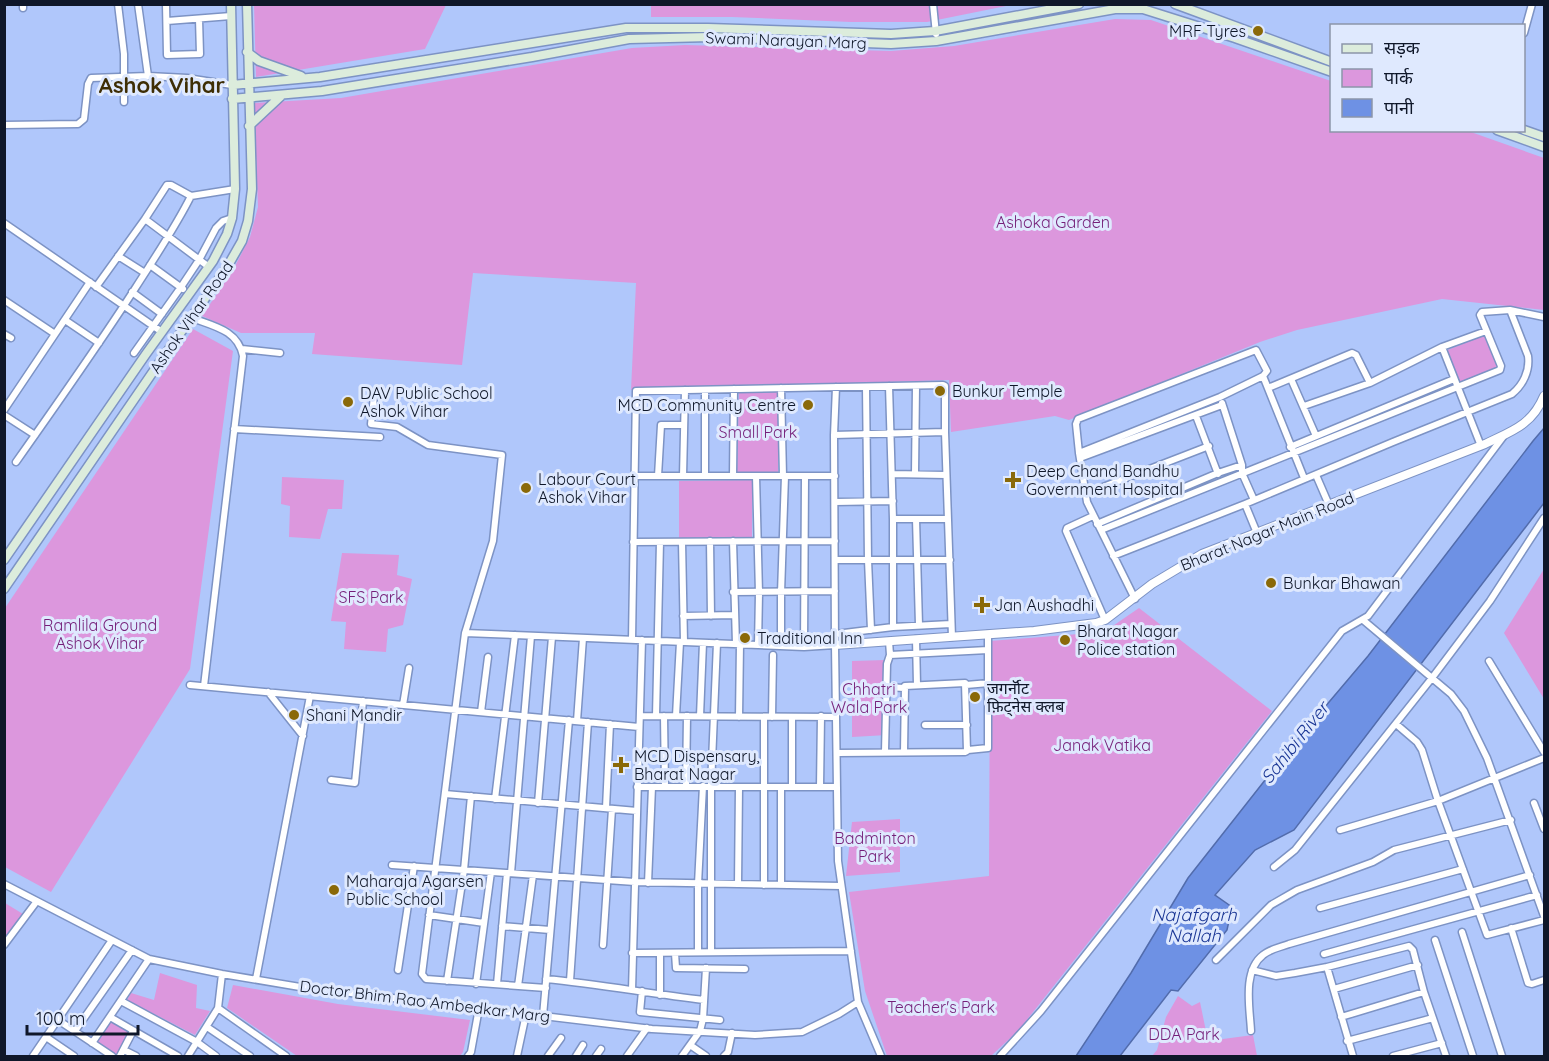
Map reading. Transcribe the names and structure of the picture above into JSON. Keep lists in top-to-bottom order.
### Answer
{
  "streets": {
    "main road": ["Swami Narayan Marg", "Ashok Vihar Road"],
    "street": ["Bharat Nagar Main Road", "Doctor Bhim Rao Ambedkar Marg"]
  },
  "crossings": [
    ["Swami Narayan Marg", "Ashok Vihar Road"]
  ],
  "districts": ["Ashok Vihar"],
  "water": ["Sahibi River", "Najafgarh Nallah"],
  "parks": [
    "Ashoka Garden",
    "Small Park",
    "SFS Park",
    "Ramlila Ground Ashok Vihar",
    "Chhatri Wala Park",
    "Janak Vatika",
    "Badminton Park",
    "Teacher's Park",
    "DDA Park"
  ],
  "places": {
    "other": [
      "MRF Tyres",
      "Bunkur Temple",
      "DAV Public School Ashok Vihar",
      "MCD Community Centre",
      "Labour Court Ashok Vihar",
      "Bunkar Bhawan",
      "Traditional Inn",
      "Bharat Nagar Police station",
      "जगर्नॉट फ़िट्नेस क्लब",
      "Shani Mandir",
      "Maharaja Agarsen Public School"
    ],
    "health": ["Deep Chand Bandhu Government Hospital", "Jan Aushadhi", "MCD Dispensary, Bharat Nagar"]
  },
  "legend": ["सड़क", "पार्क", "पानी"],
  "scale_bar": "100 m"
}
